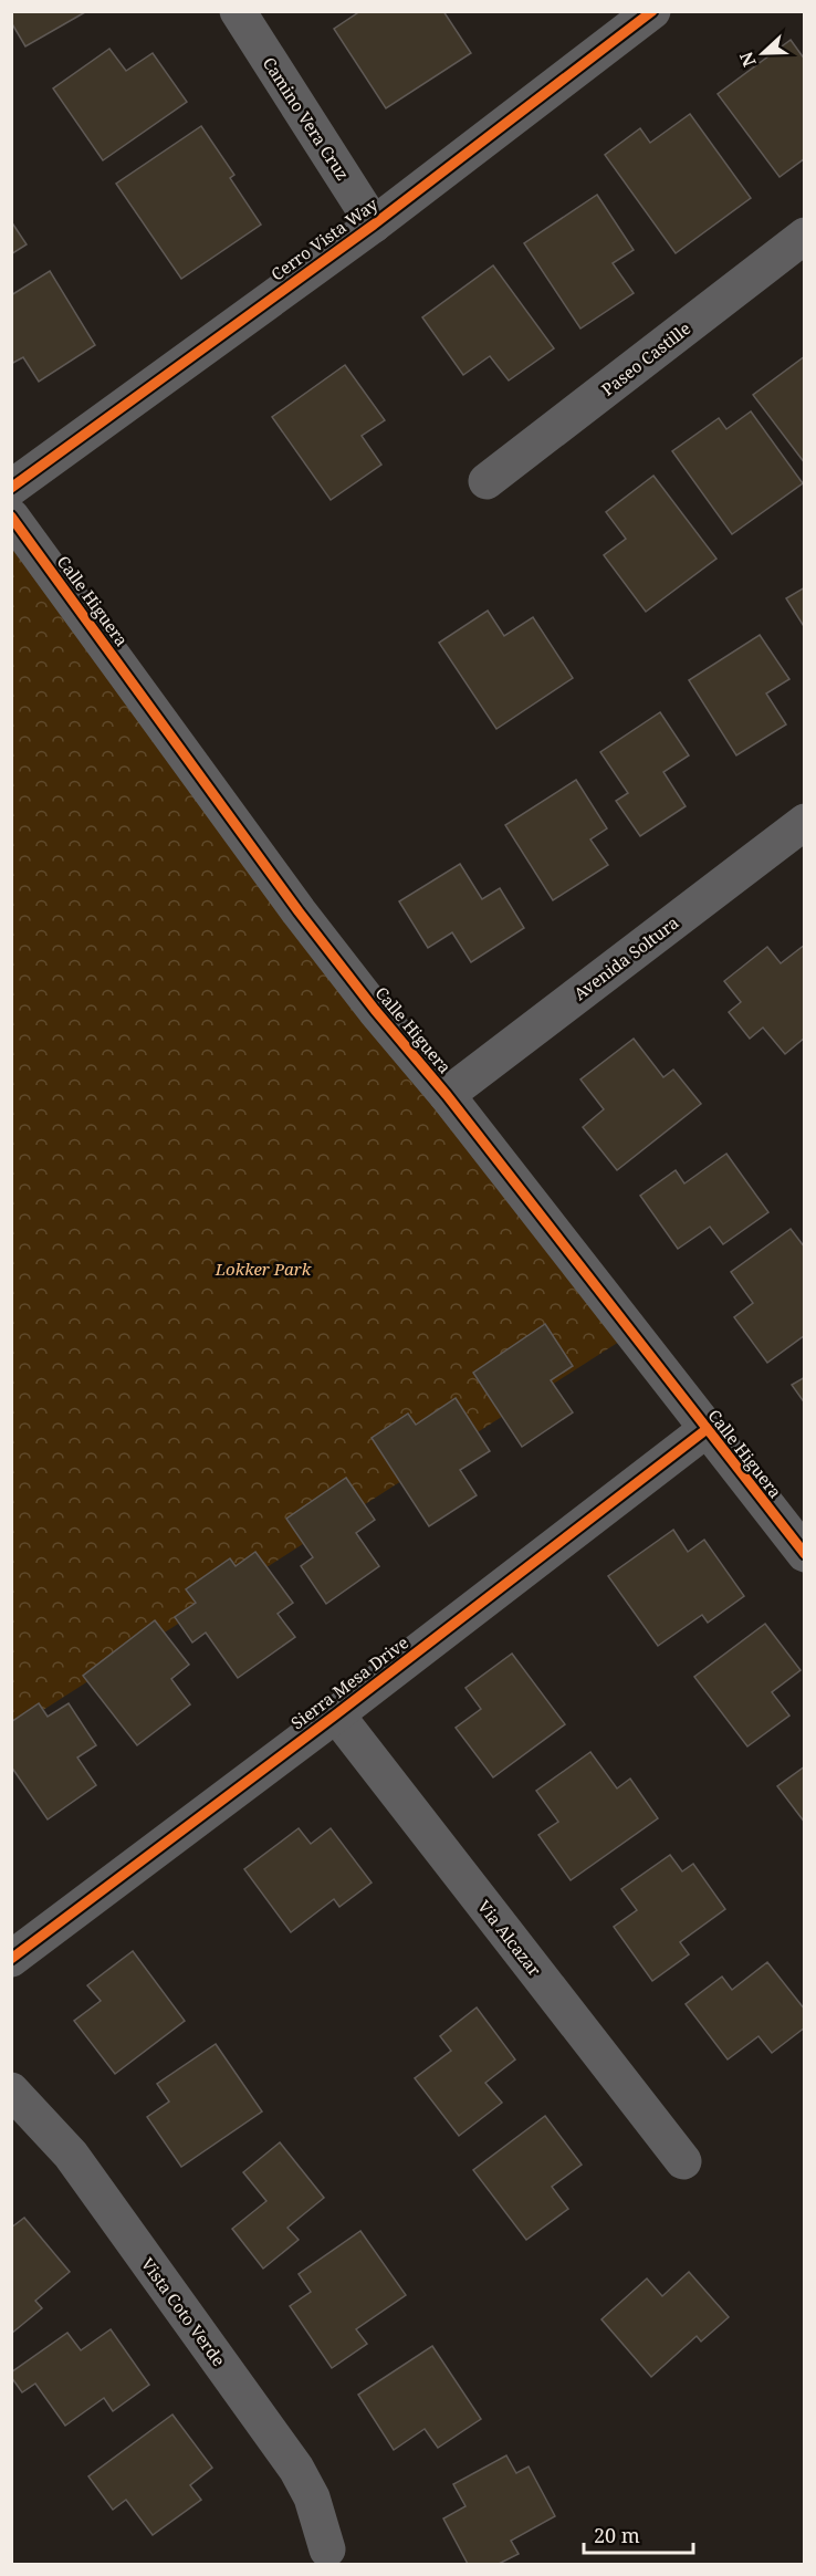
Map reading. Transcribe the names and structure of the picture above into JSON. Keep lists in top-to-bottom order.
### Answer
{
  "streets": {
    "street": [
      "Camino Vera Cruz",
      "Cerro Vista Way",
      "Paseo Castille",
      "Calle Higuera",
      "Avenida Soltura",
      "Sierra Mesa Drive",
      "Via Alcazar",
      "Vista Coto Verde"
    ]
  },
  "crossings": [
    ["Camino Vera Cruz", "Cerro Vista Way"],
    ["Calle Higuera", "Avenida Soltura"],
    ["Calle Higuera", "Sierra Mesa Drive"],
    ["Sierra Mesa Drive", "Via Alcazar"]
  ],
  "parks": ["Lokker Park"],
  "scale_bar": "20 m",
  "north": "left"
}
